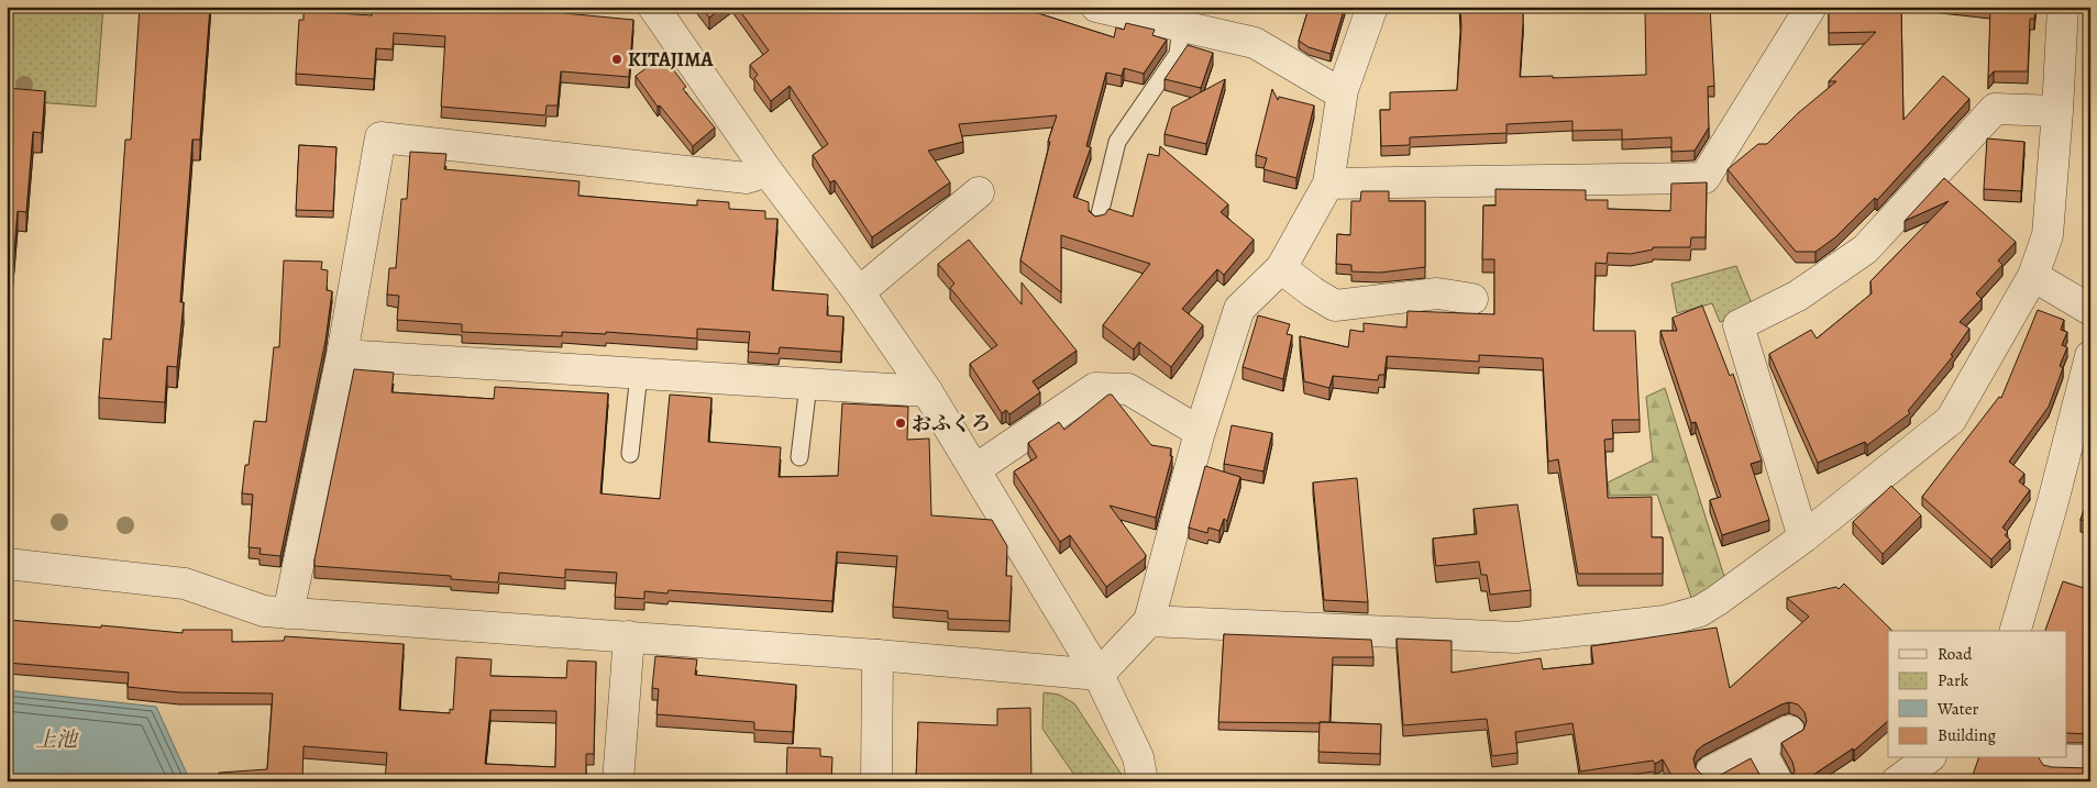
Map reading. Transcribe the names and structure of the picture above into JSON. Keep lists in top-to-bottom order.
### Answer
{
  "water": ["上池"],
  "places": ["KITAJIMA", "おふくろ"],
  "legend": [
    "Road",
    "Park",
    "Water",
    "Building"
  ]
}
